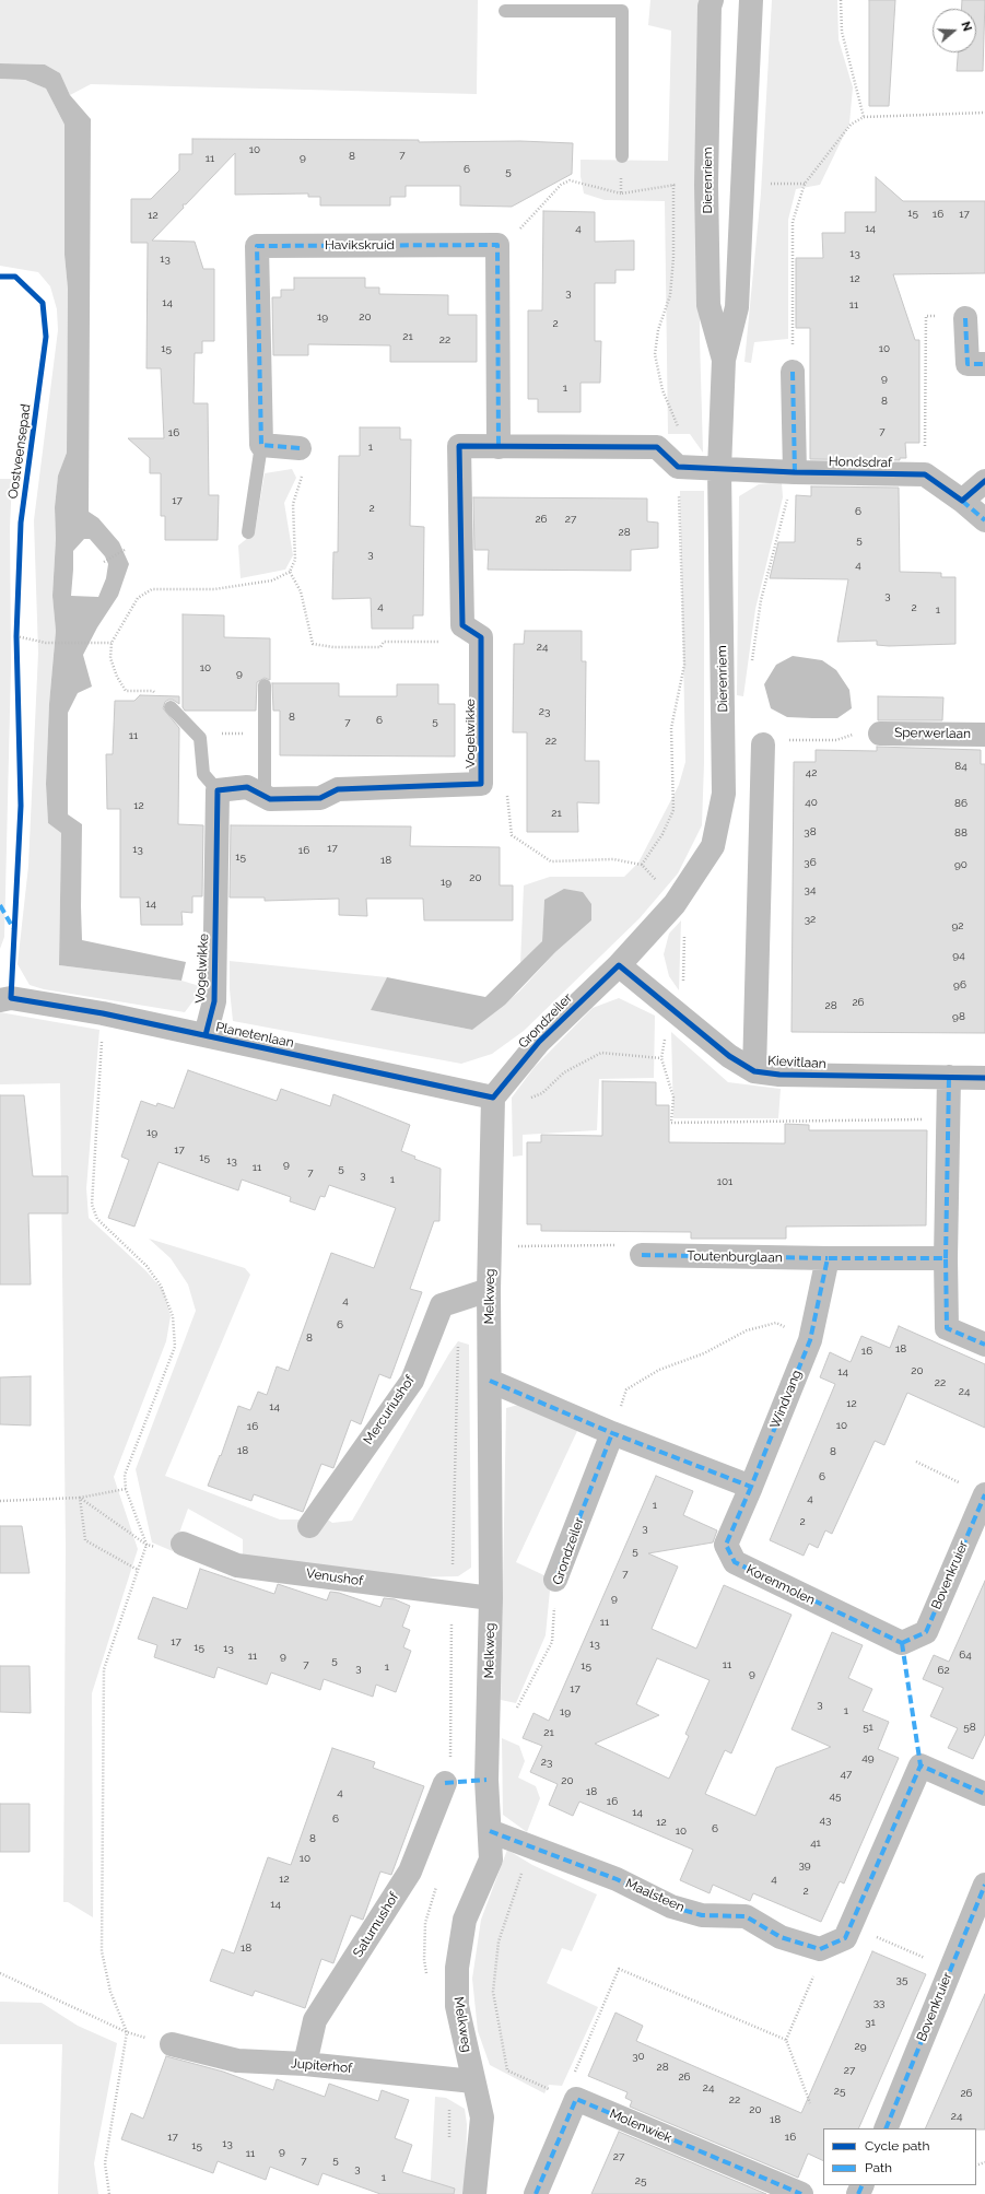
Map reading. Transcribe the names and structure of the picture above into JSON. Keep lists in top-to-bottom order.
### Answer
{
  "streets": {
    "street": [
      "Dierenriem",
      "Havikskruid",
      "Hondsdraf",
      "Vogelwikke",
      "Sperwerlaan",
      "Grondzeiler",
      "Planetenlaan",
      "Kievitlaan",
      "Toutenburglaan",
      "Melkweg",
      "Windvang",
      "Mercuriushof",
      "Bovenkruier",
      "Venushof",
      "Korenmolen",
      "Maalsteen",
      "Saturnushof",
      "Jupiterhof",
      "Molenwiek"
    ],
    "cycle path": ["Oostveensepad"]
  },
  "crossings": [
    ["Dierenriem", "Hondsdraf"],
    ["Dierenriem", "Grondzeiler"],
    ["Dierenriem", "Kievitlaan"],
    ["Vogelwikke", "Planetenlaan"],
    ["Grondzeiler", "Planetenlaan"],
    ["Grondzeiler", "Kievitlaan"],
    ["Grondzeiler", "Melkweg"],
    ["Planetenlaan", "Melkweg"],
    ["Toutenburglaan", "Windvang"],
    ["Melkweg", "Mercuriushof"],
    ["Melkweg", "Venushof"],
    ["Melkweg", "Maalsteen"],
    ["Melkweg", "Jupiterhof"],
    ["Windvang", "Korenmolen"],
    ["Bovenkruier", "Korenmolen"],
    ["Saturnushof", "Jupiterhof"]
  ],
  "house_numbers": [
    "10",
    "7",
    "8",
    "9",
    "11",
    "6",
    "5",
    "15",
    "16",
    "17",
    "12",
    "4",
    "14",
    "13",
    "13",
    "12",
    "3",
    "14",
    "11",
    "19",
    "20",
    "2",
    "21",
    "22",
    "15",
    "10",
    "9",
    "1",
    "8",
    "7",
    "16",
    "1",
    "17",
    "2",
    "6",
    "26",
    "27",
    "28",
    "5",
    "3",
    "4",
    "3",
    "4",
    "2",
    "1",
    "24",
    "10",
    "9",
    "23",
    "8",
    "6",
    "5",
    "7",
    "11",
    "22",
    "84",
    "42",
    "40",
    "86",
    "12",
    "21",
    "38",
    "88",
    "17",
    "13",
    "16",
    "15",
    "18",
    "36",
    "90",
    "20",
    "19",
    "34",
    "14",
    "32",
    "92",
    "94",
    "96",
    "26",
    "28",
    "98",
    "19",
    "17",
    "15",
    "13",
    "9",
    "11",
    "5",
    "7",
    "3",
    "1",
    "101",
    "4",
    "6",
    "8",
    "18",
    "16",
    "20",
    "14",
    "22",
    "24",
    "12",
    "14",
    "10",
    "16",
    "18",
    "8",
    "6",
    "4",
    "1",
    "2",
    "3",
    "5",
    "7",
    "9",
    "11",
    "17",
    "13",
    "15",
    "13",
    "64",
    "11",
    "9",
    "5",
    "7",
    "11",
    "15",
    "1",
    "3",
    "62",
    "9",
    "17",
    "3",
    "1",
    "19",
    "51",
    "58",
    "21",
    "49",
    "23",
    "47",
    "20",
    "18",
    "4",
    "45",
    "16",
    "14",
    "6",
    "43",
    "12",
    "6",
    "10",
    "8",
    "41",
    "10",
    "39",
    "12",
    "4",
    "2",
    "14",
    "18",
    "35",
    "33",
    "31",
    "29",
    "30",
    "28",
    "27",
    "26",
    "24",
    "25",
    "26",
    "22",
    "20",
    "24",
    "18",
    "17",
    "16",
    "13",
    "15",
    "9",
    "11",
    "27",
    "5",
    "7",
    "3",
    "1",
    "25"
  ],
  "legend": ["Cycle path", "Path"],
  "north": "right"
}
